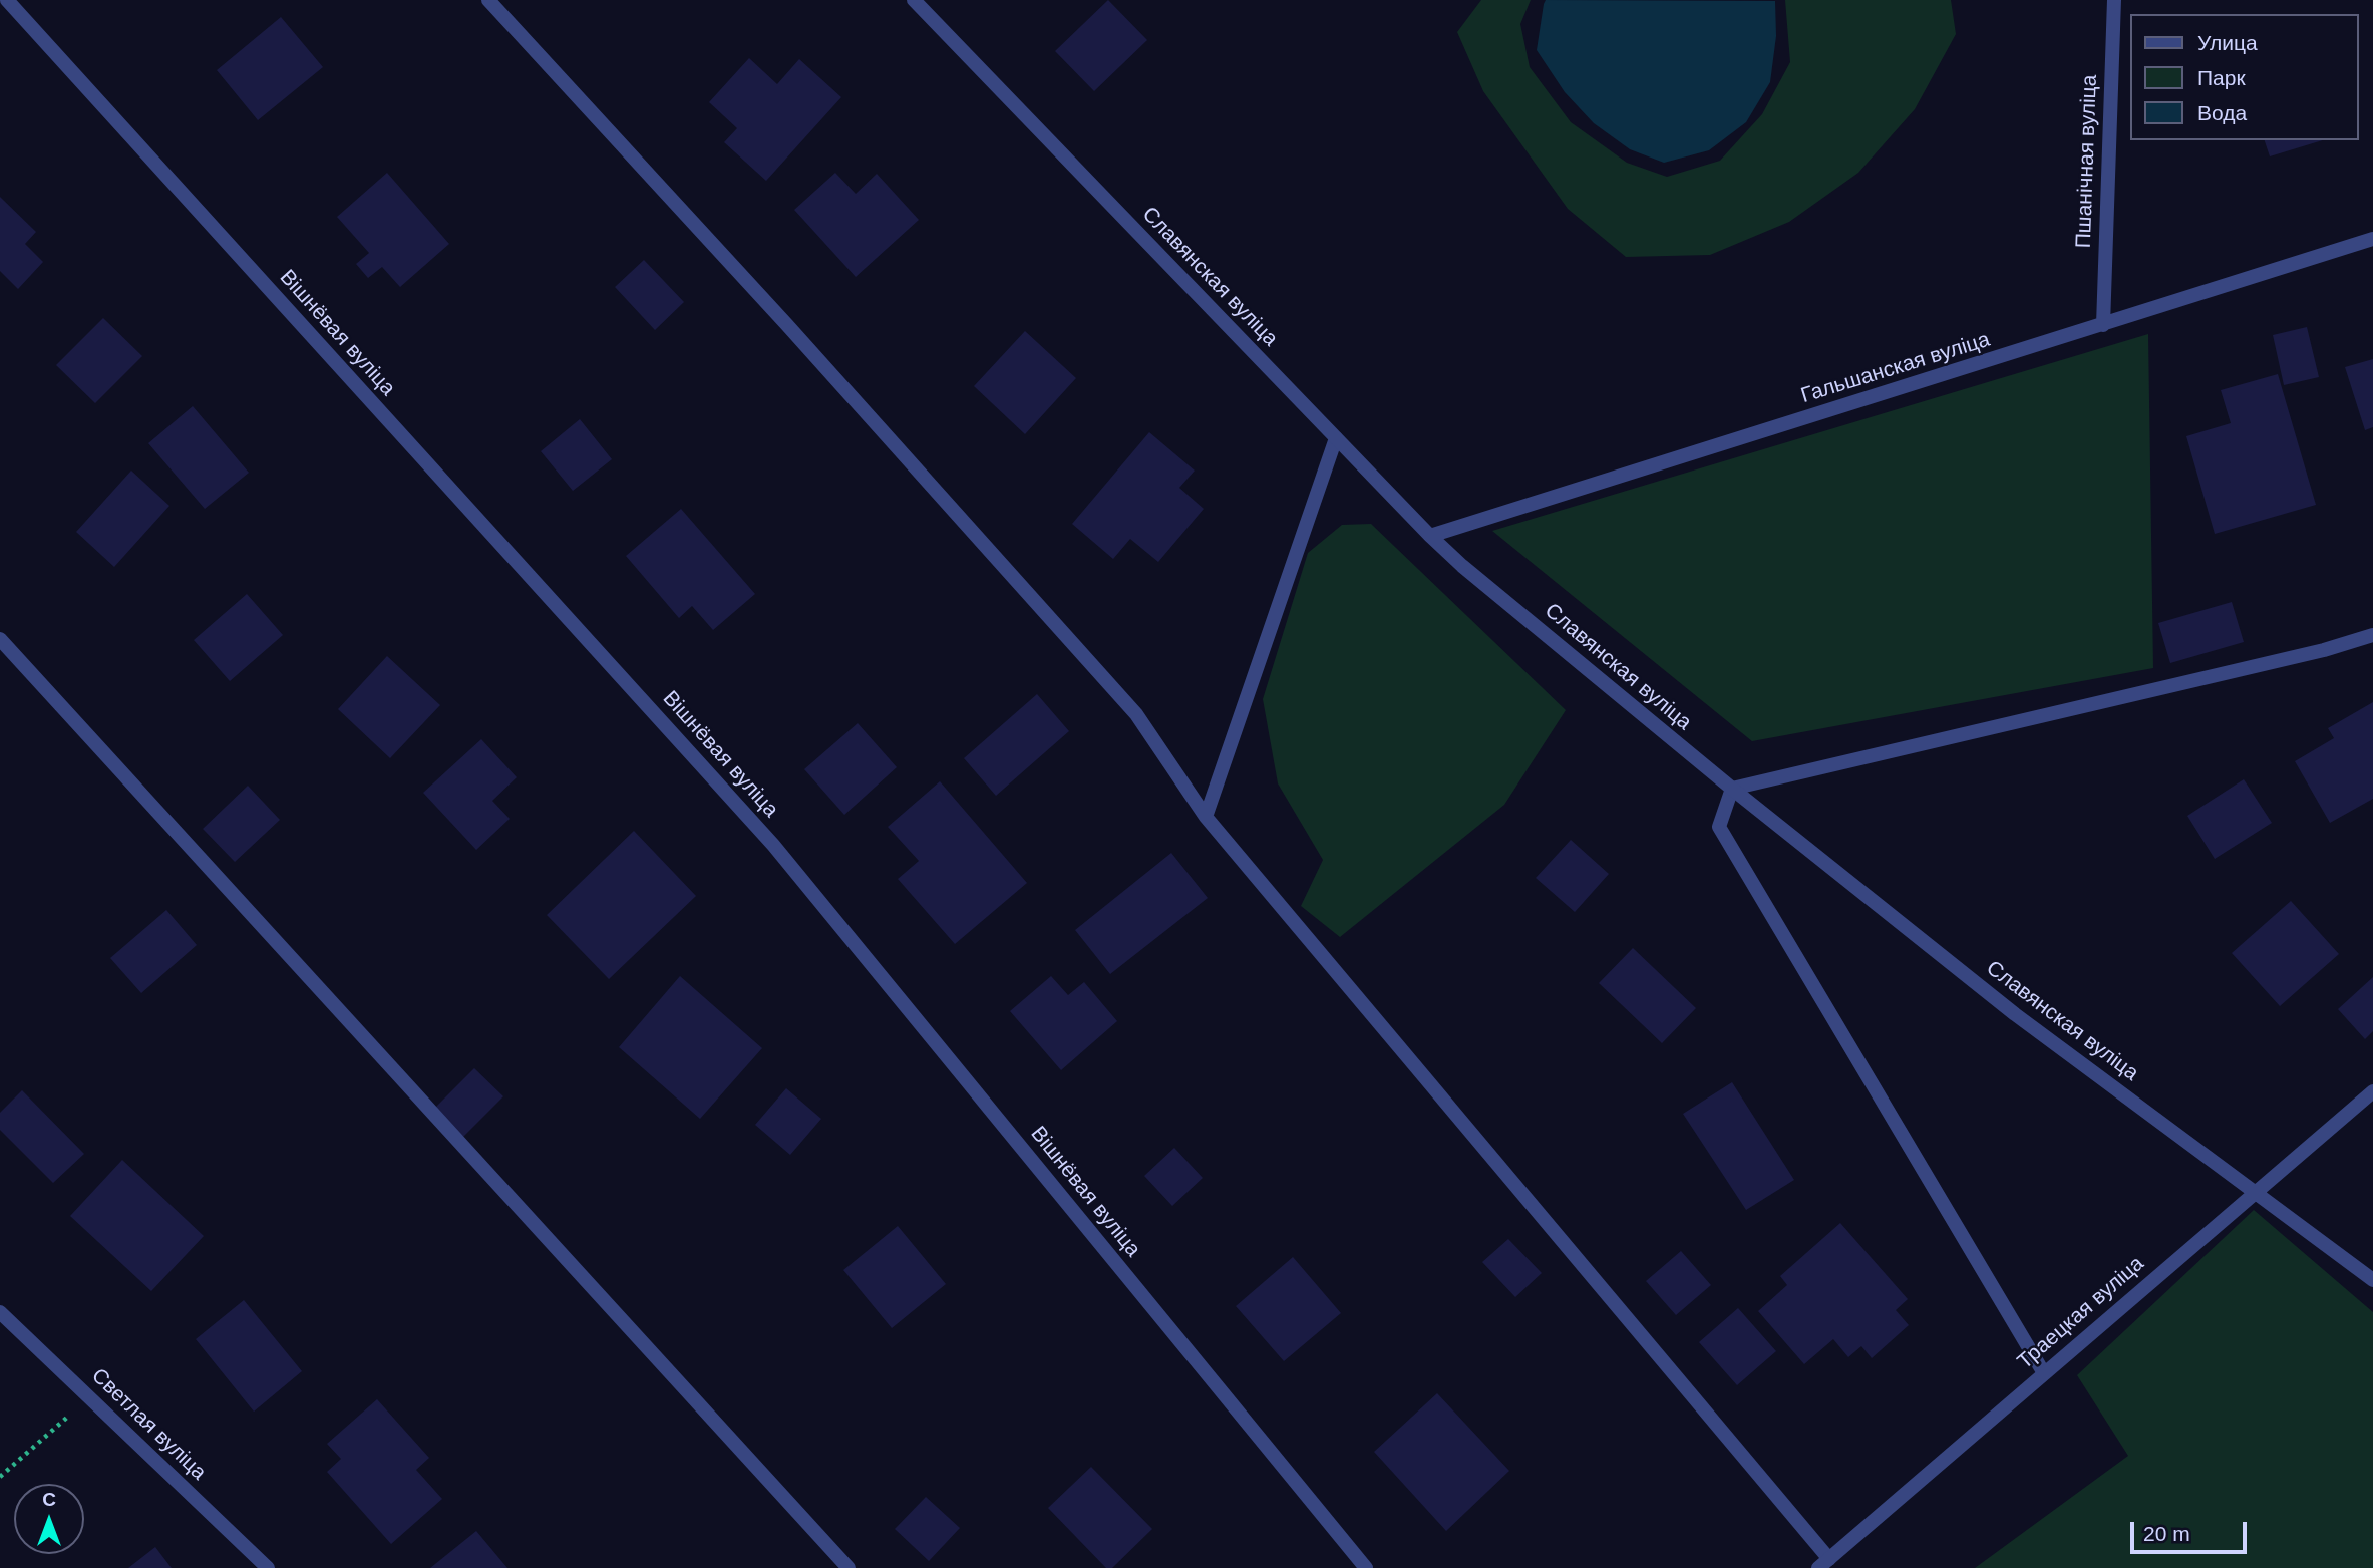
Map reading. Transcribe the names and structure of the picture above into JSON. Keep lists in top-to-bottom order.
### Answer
{
  "streets": {
    "street": [
      "Пшанічная вуліца",
      "Славянская вуліца",
      "Вішнёвая вуліца",
      "Гальшанская вуліца",
      "Траецкая вуліца",
      "Светлая вуліца"
    ]
  },
  "crossings": [
    ["Пшанічная вуліца", "Гальшанская вуліца"],
    ["Славянская вуліца", "Гальшанская вуліца"],
    ["Славянская вуліца", "Траецкая вуліца"]
  ],
  "legend": ["Улица", "Парк", "Вода"],
  "scale_bar": "20 m",
  "north": "top"
}
